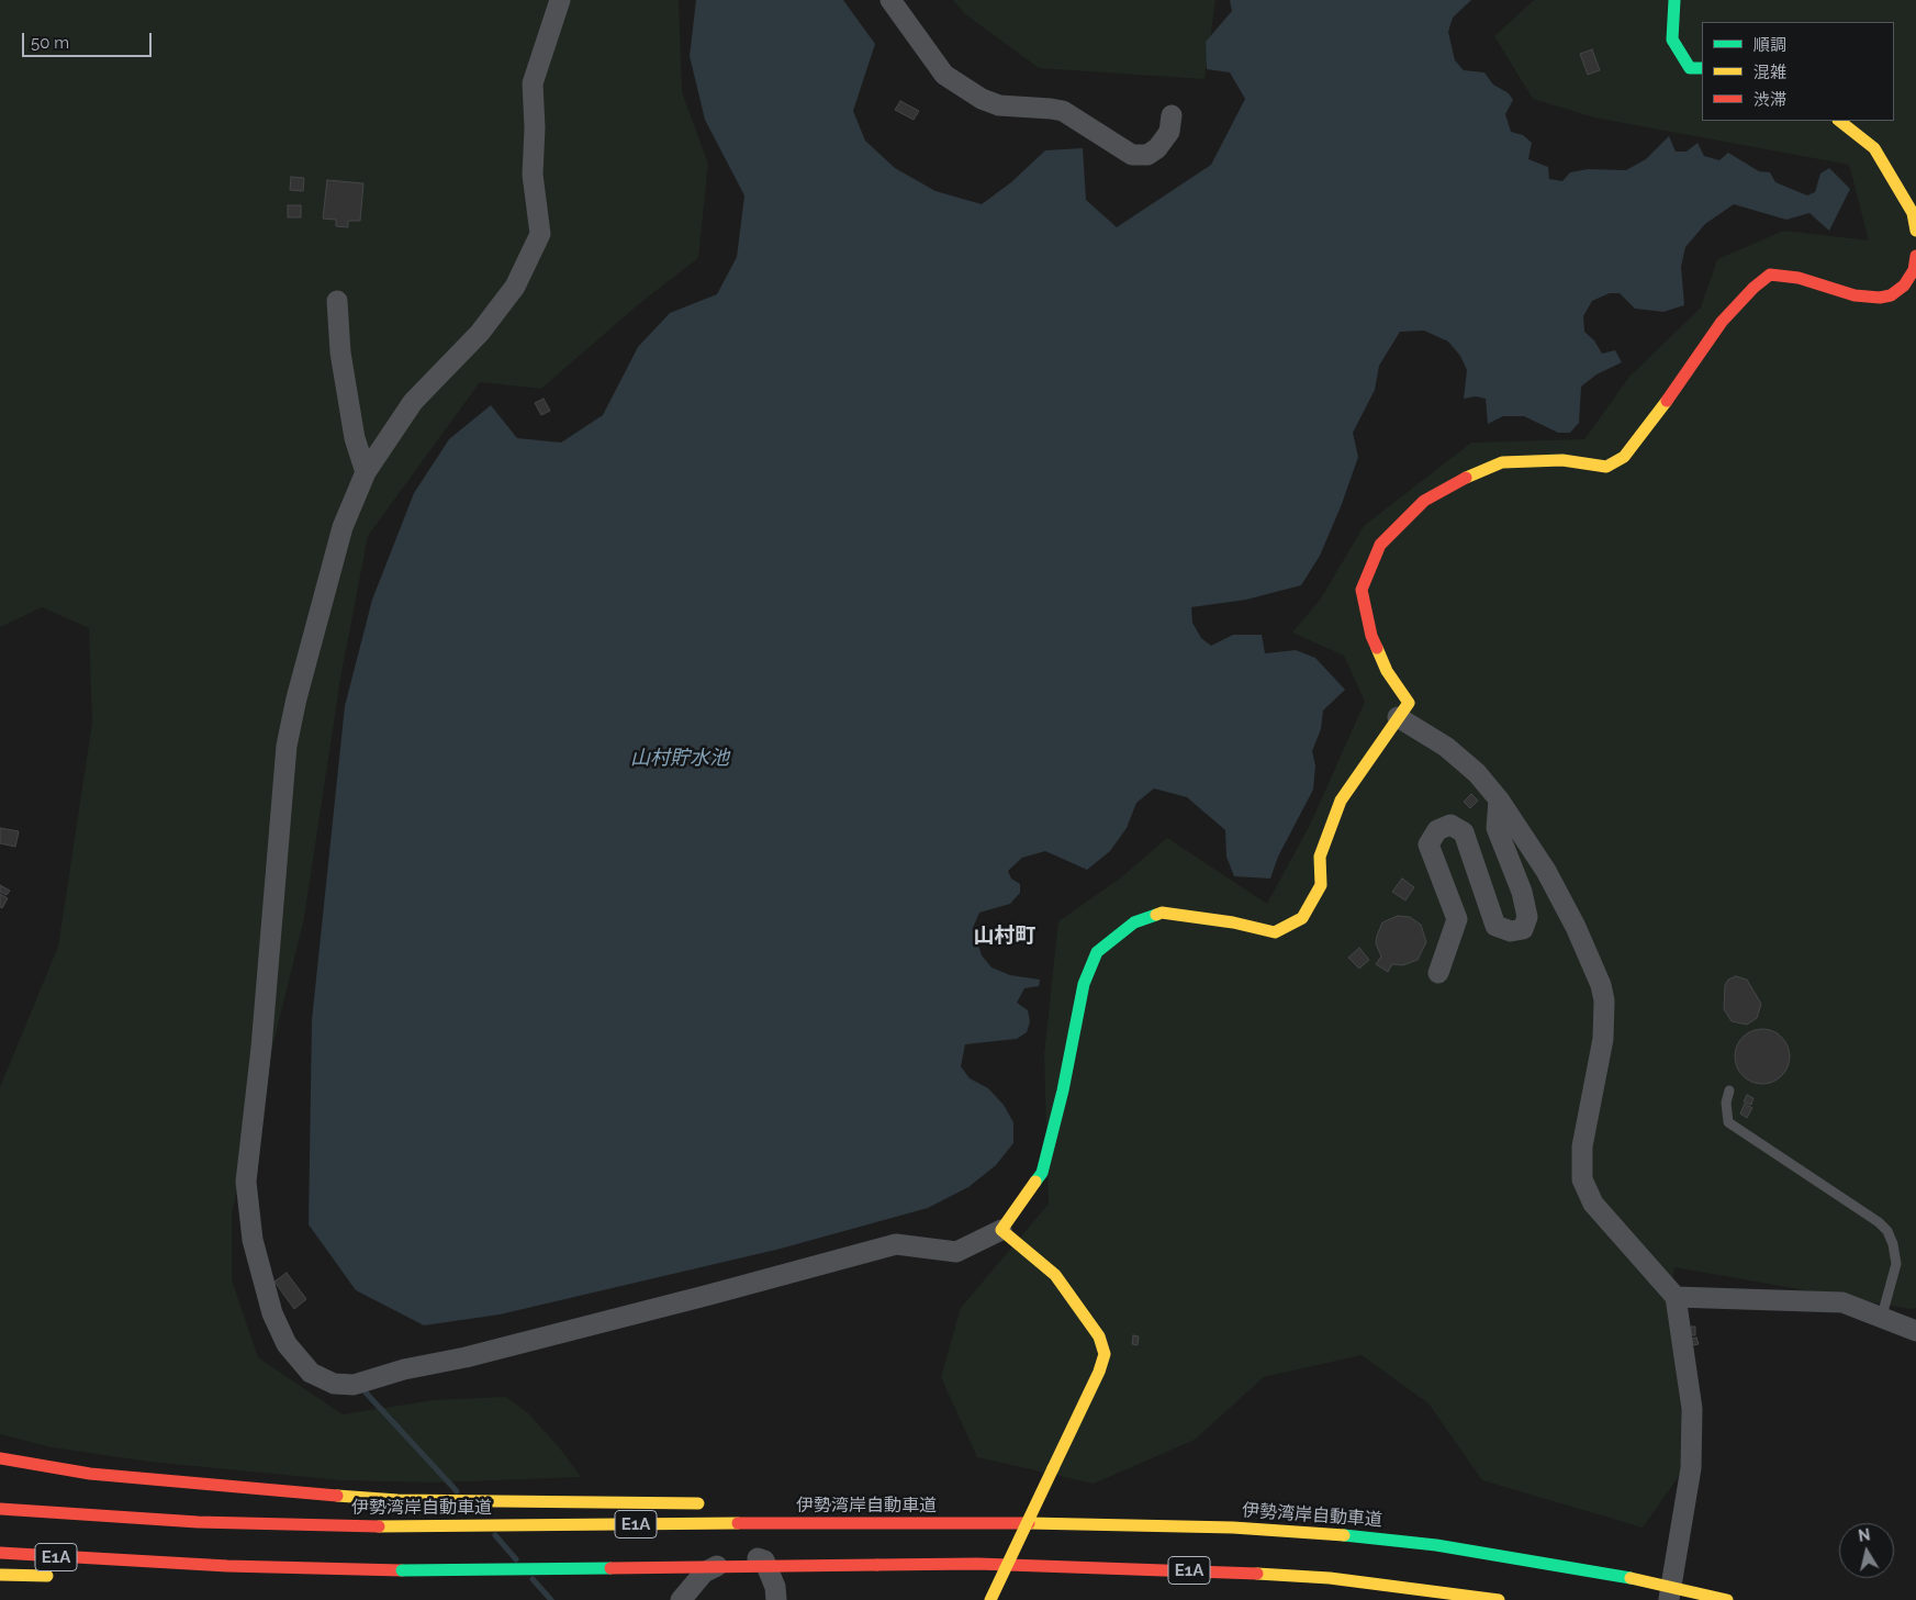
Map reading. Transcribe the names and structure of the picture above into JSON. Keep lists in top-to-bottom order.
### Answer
{
  "streets": {
    "main road": ["伊勢湾岸自動車道", "E1A"]
  },
  "crossings": [
    ["伊勢湾岸自動車道", "E1A"]
  ],
  "districts": ["山村町"],
  "water": ["山村貯水池"],
  "legend": ["順調", "混雑", "渋滞"],
  "scale_bar": "50 m",
  "north": "top"
}
